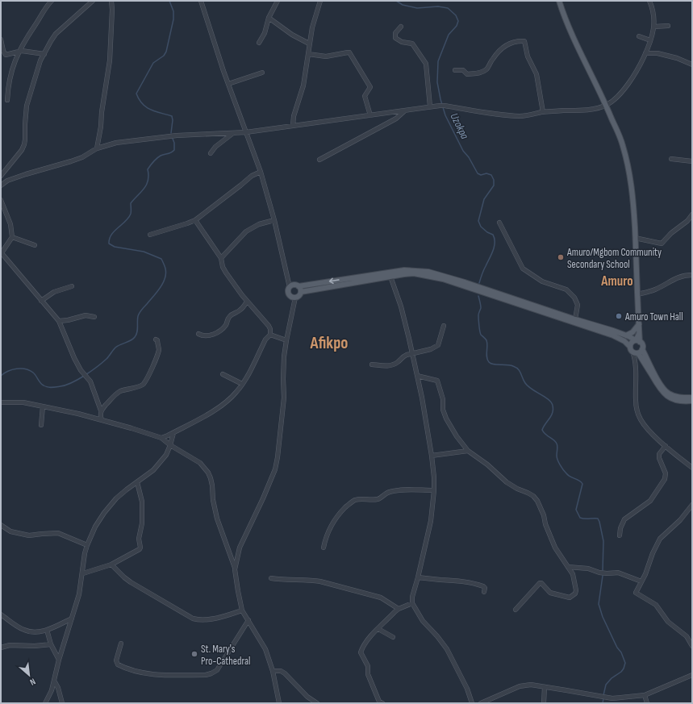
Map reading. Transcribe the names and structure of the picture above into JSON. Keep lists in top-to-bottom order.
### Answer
{
  "districts": ["Amuro", "Afikpo"],
  "water": ["Uzokpa"],
  "places": ["Amuro/Mgbom Community Secondary School", "Amuro Town Hall", "St. Mary's Pro-Cathedral"],
  "north": "bottom right"
}
